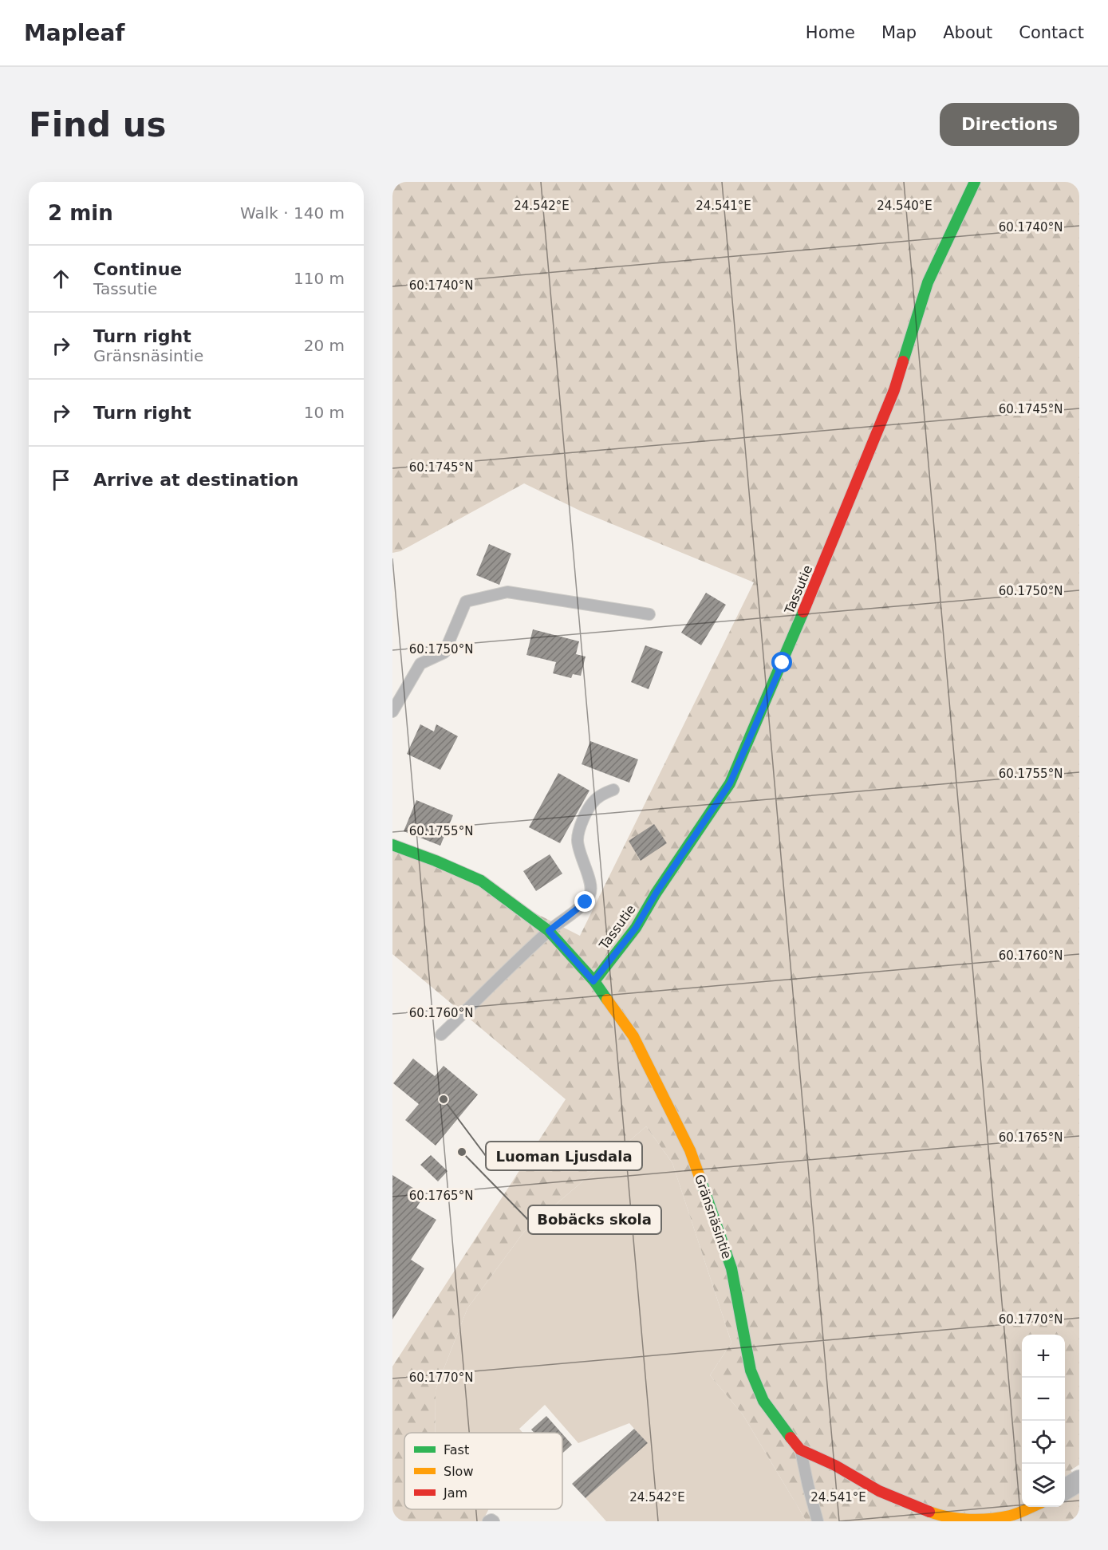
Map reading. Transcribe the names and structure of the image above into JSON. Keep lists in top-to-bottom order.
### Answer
{
  "streets": {
    "street": ["Tassutie", "Gränsnäsintie"]
  },
  "crossings": [
    ["Tassutie", "Gränsnäsintie"]
  ],
  "places": ["Luoman Ljusdala", "Bobäcks skola"],
  "legend": ["Fast", "Slow", "Jam"],
  "page": {
    "header": "Mapleaf",
    "nav": [
      "Home",
      "Map",
      "About",
      "Contact"
    ],
    "buttons": "Directions",
    "title": "Find us",
    "heading": ["2 min", "Walk · 140 m"],
    "list": [
      ["Continue", "Tassutie", "110 m"],
      ["Turn right", "Gränsnäsintie", "20 m"],
      ["Turn right", "10 m"],
      "Arrive at destination"
    ],
    "map_buttons": ["+", "−"]
  },
  "coordinates": [
    "24.542°E",
    "24.541°E",
    "24.540°E",
    "60.1740°N",
    "60.1745°N",
    "60.1750°N",
    "60.1755°N",
    "60.1760°N",
    "60.1765°N",
    "60.1770°N"
  ]
}
